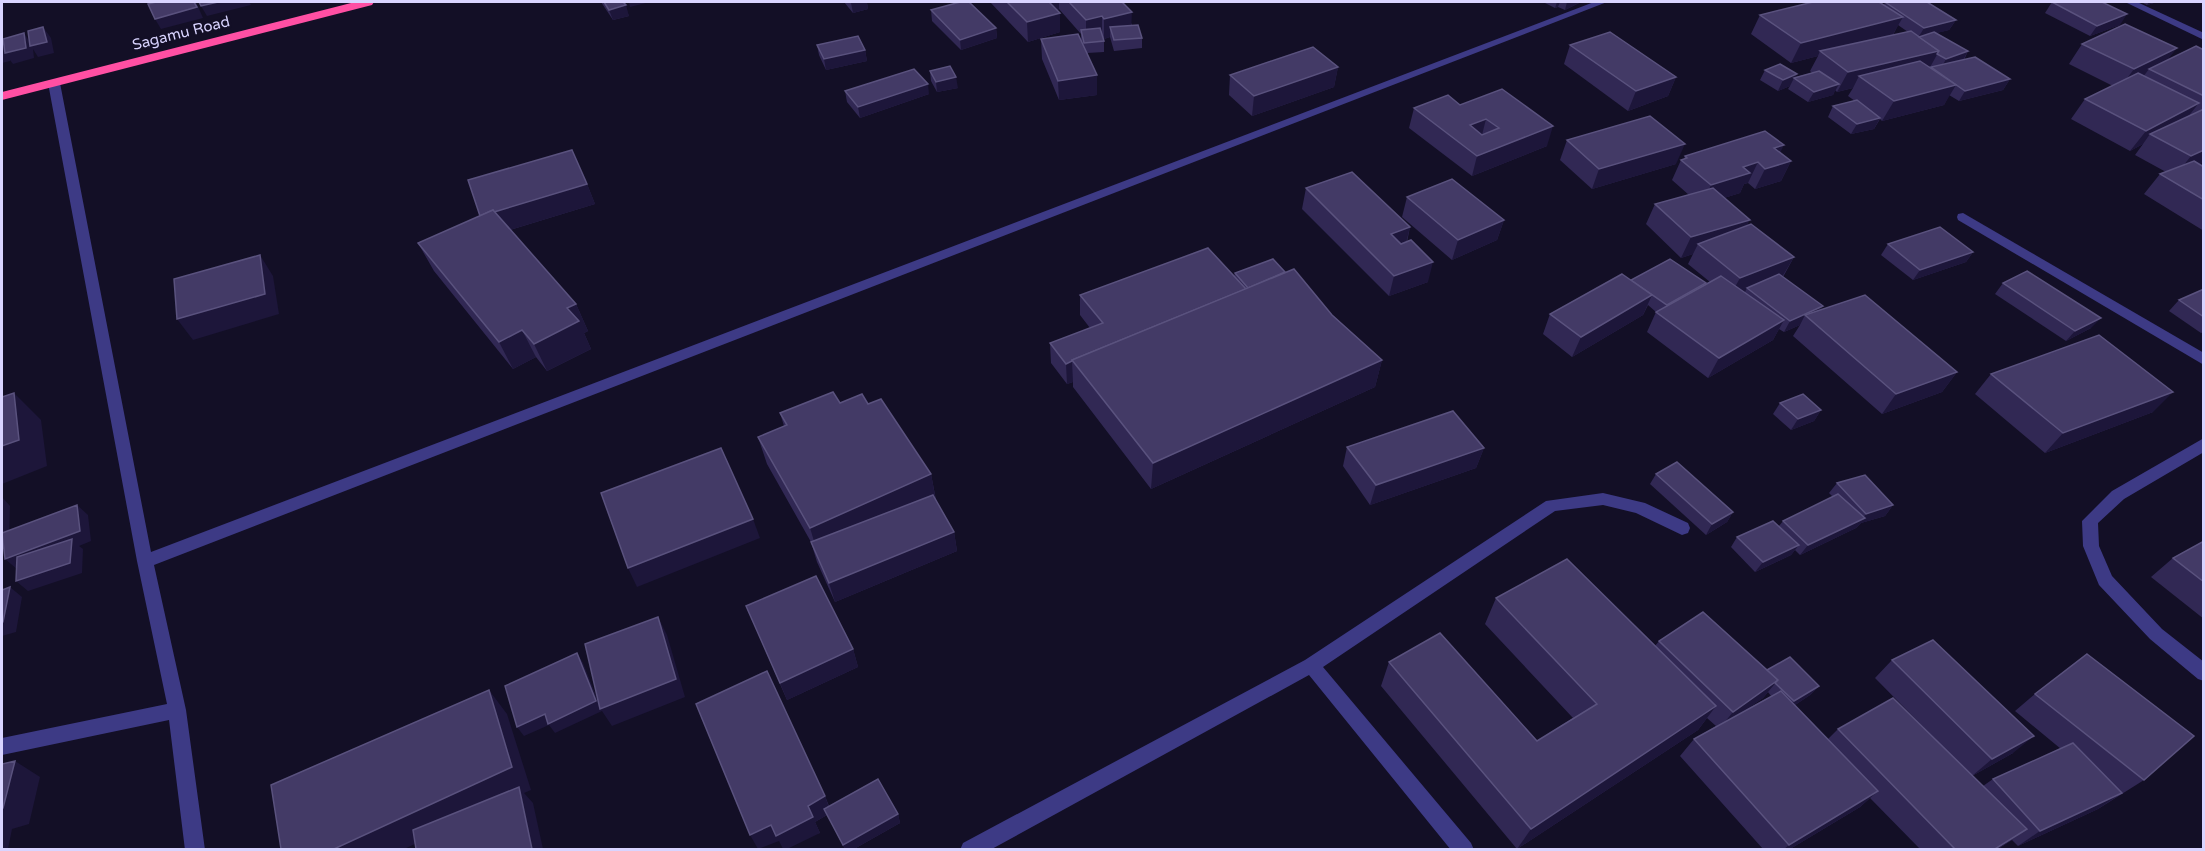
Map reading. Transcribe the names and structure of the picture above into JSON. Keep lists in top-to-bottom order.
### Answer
{
  "streets": {
    "highway": ["Sagamu Road"]
  }
}
